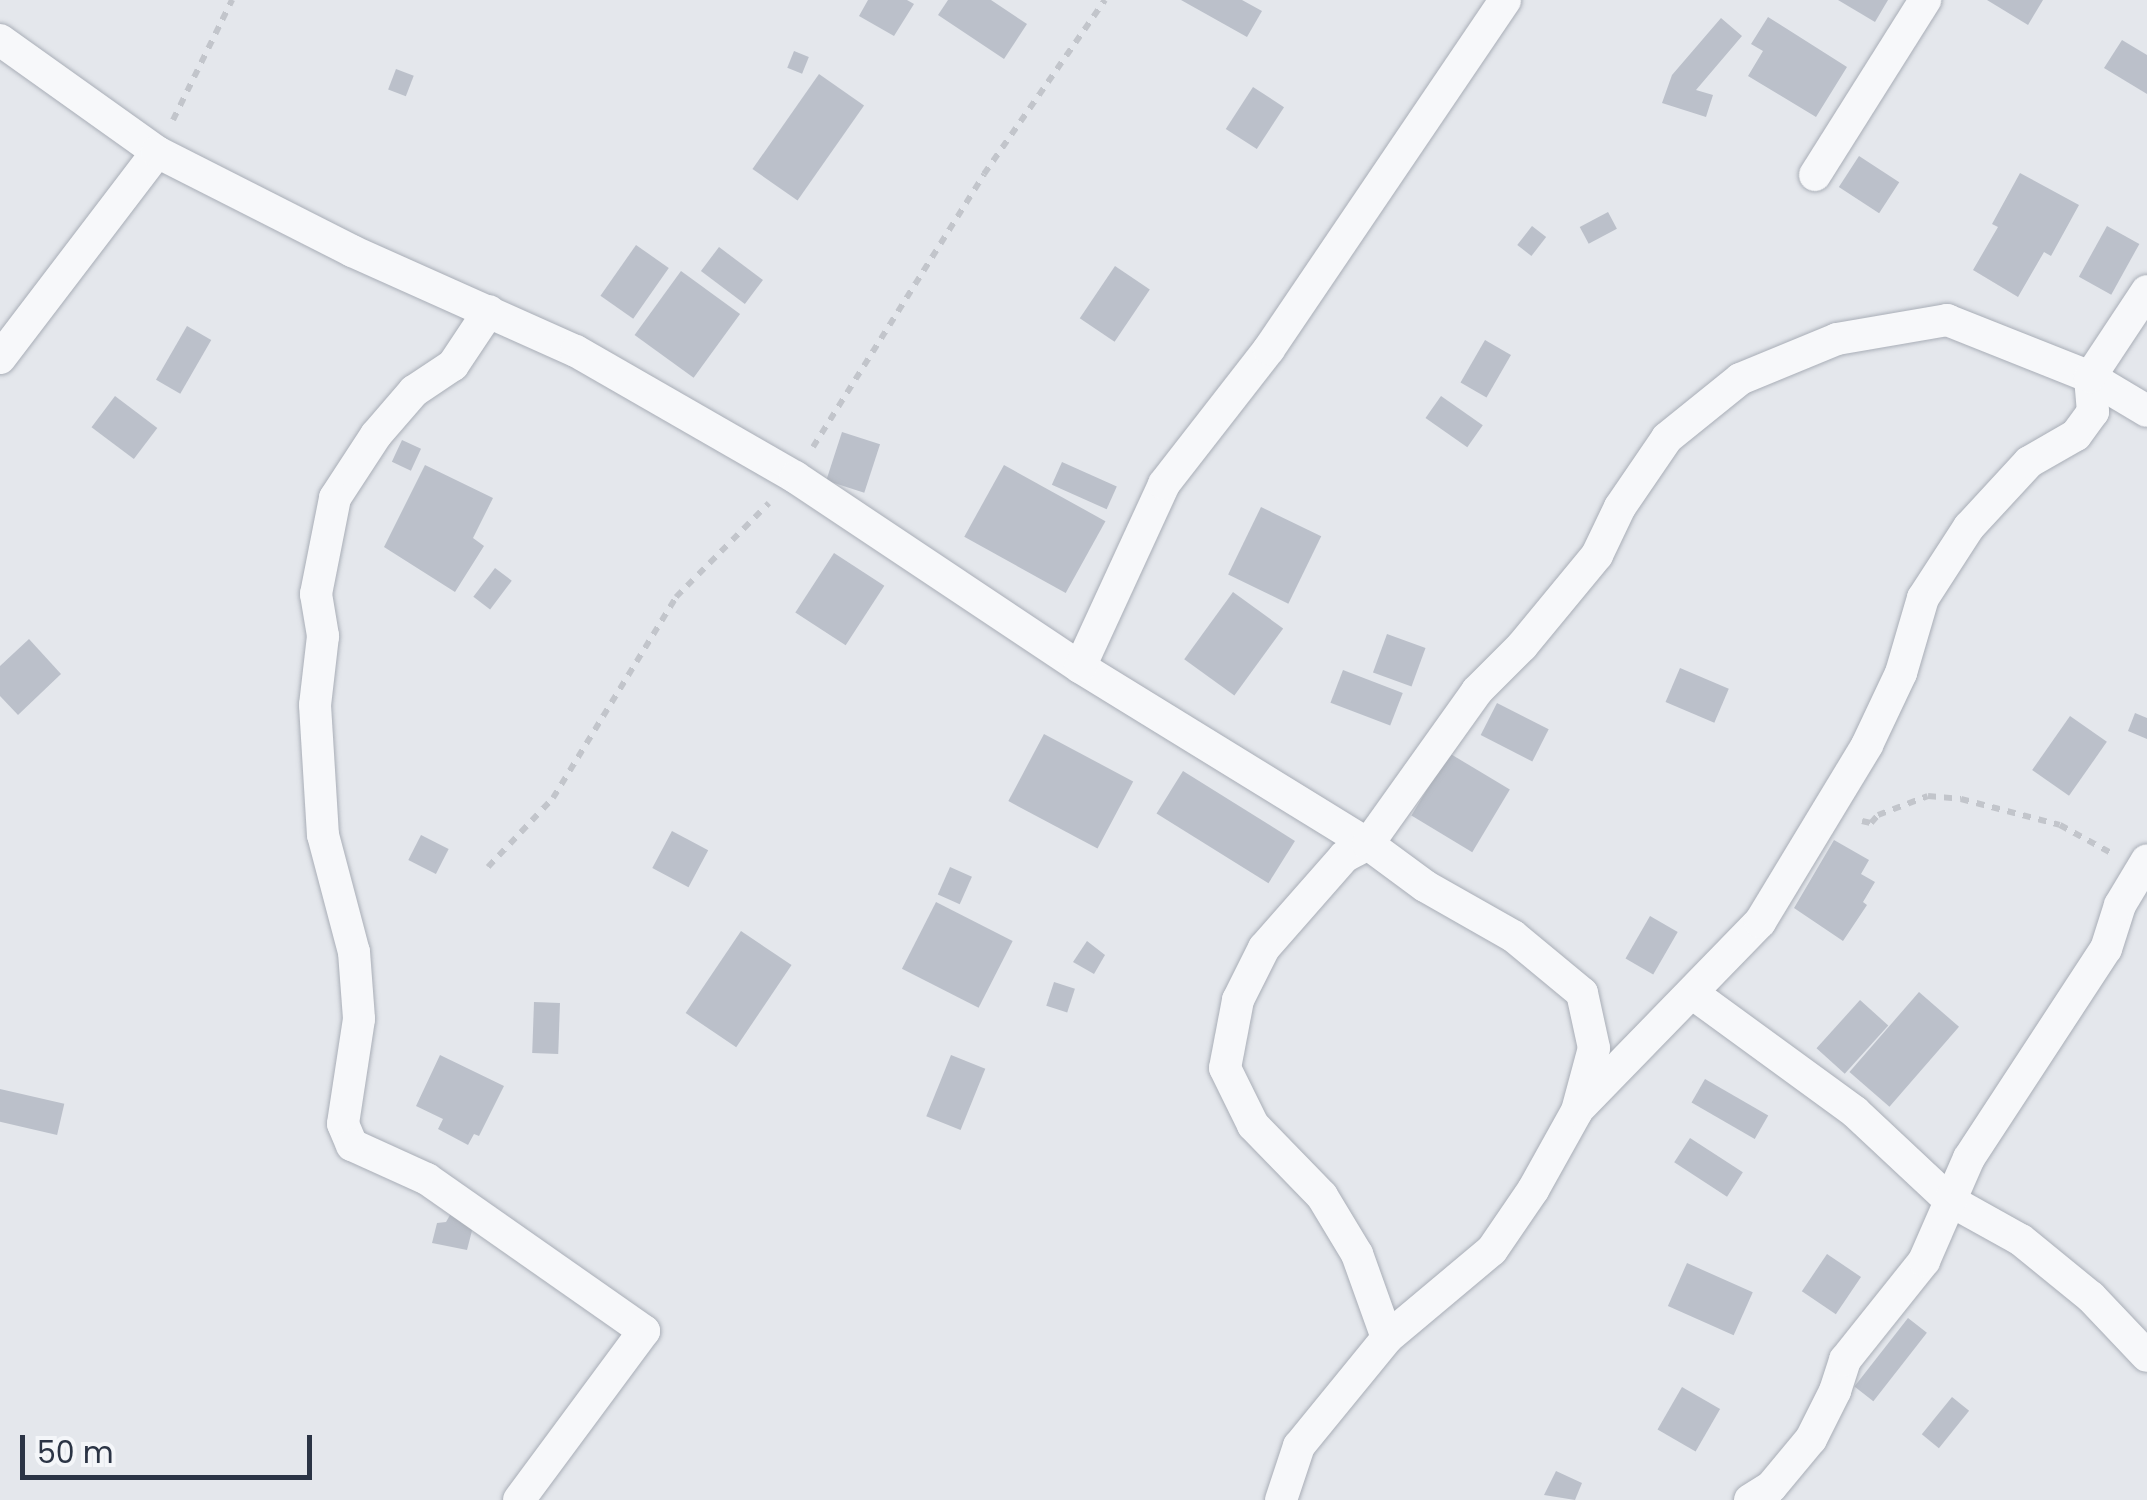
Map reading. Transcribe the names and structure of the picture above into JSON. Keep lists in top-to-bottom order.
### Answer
{
  "scale_bar": "50 m"
}
